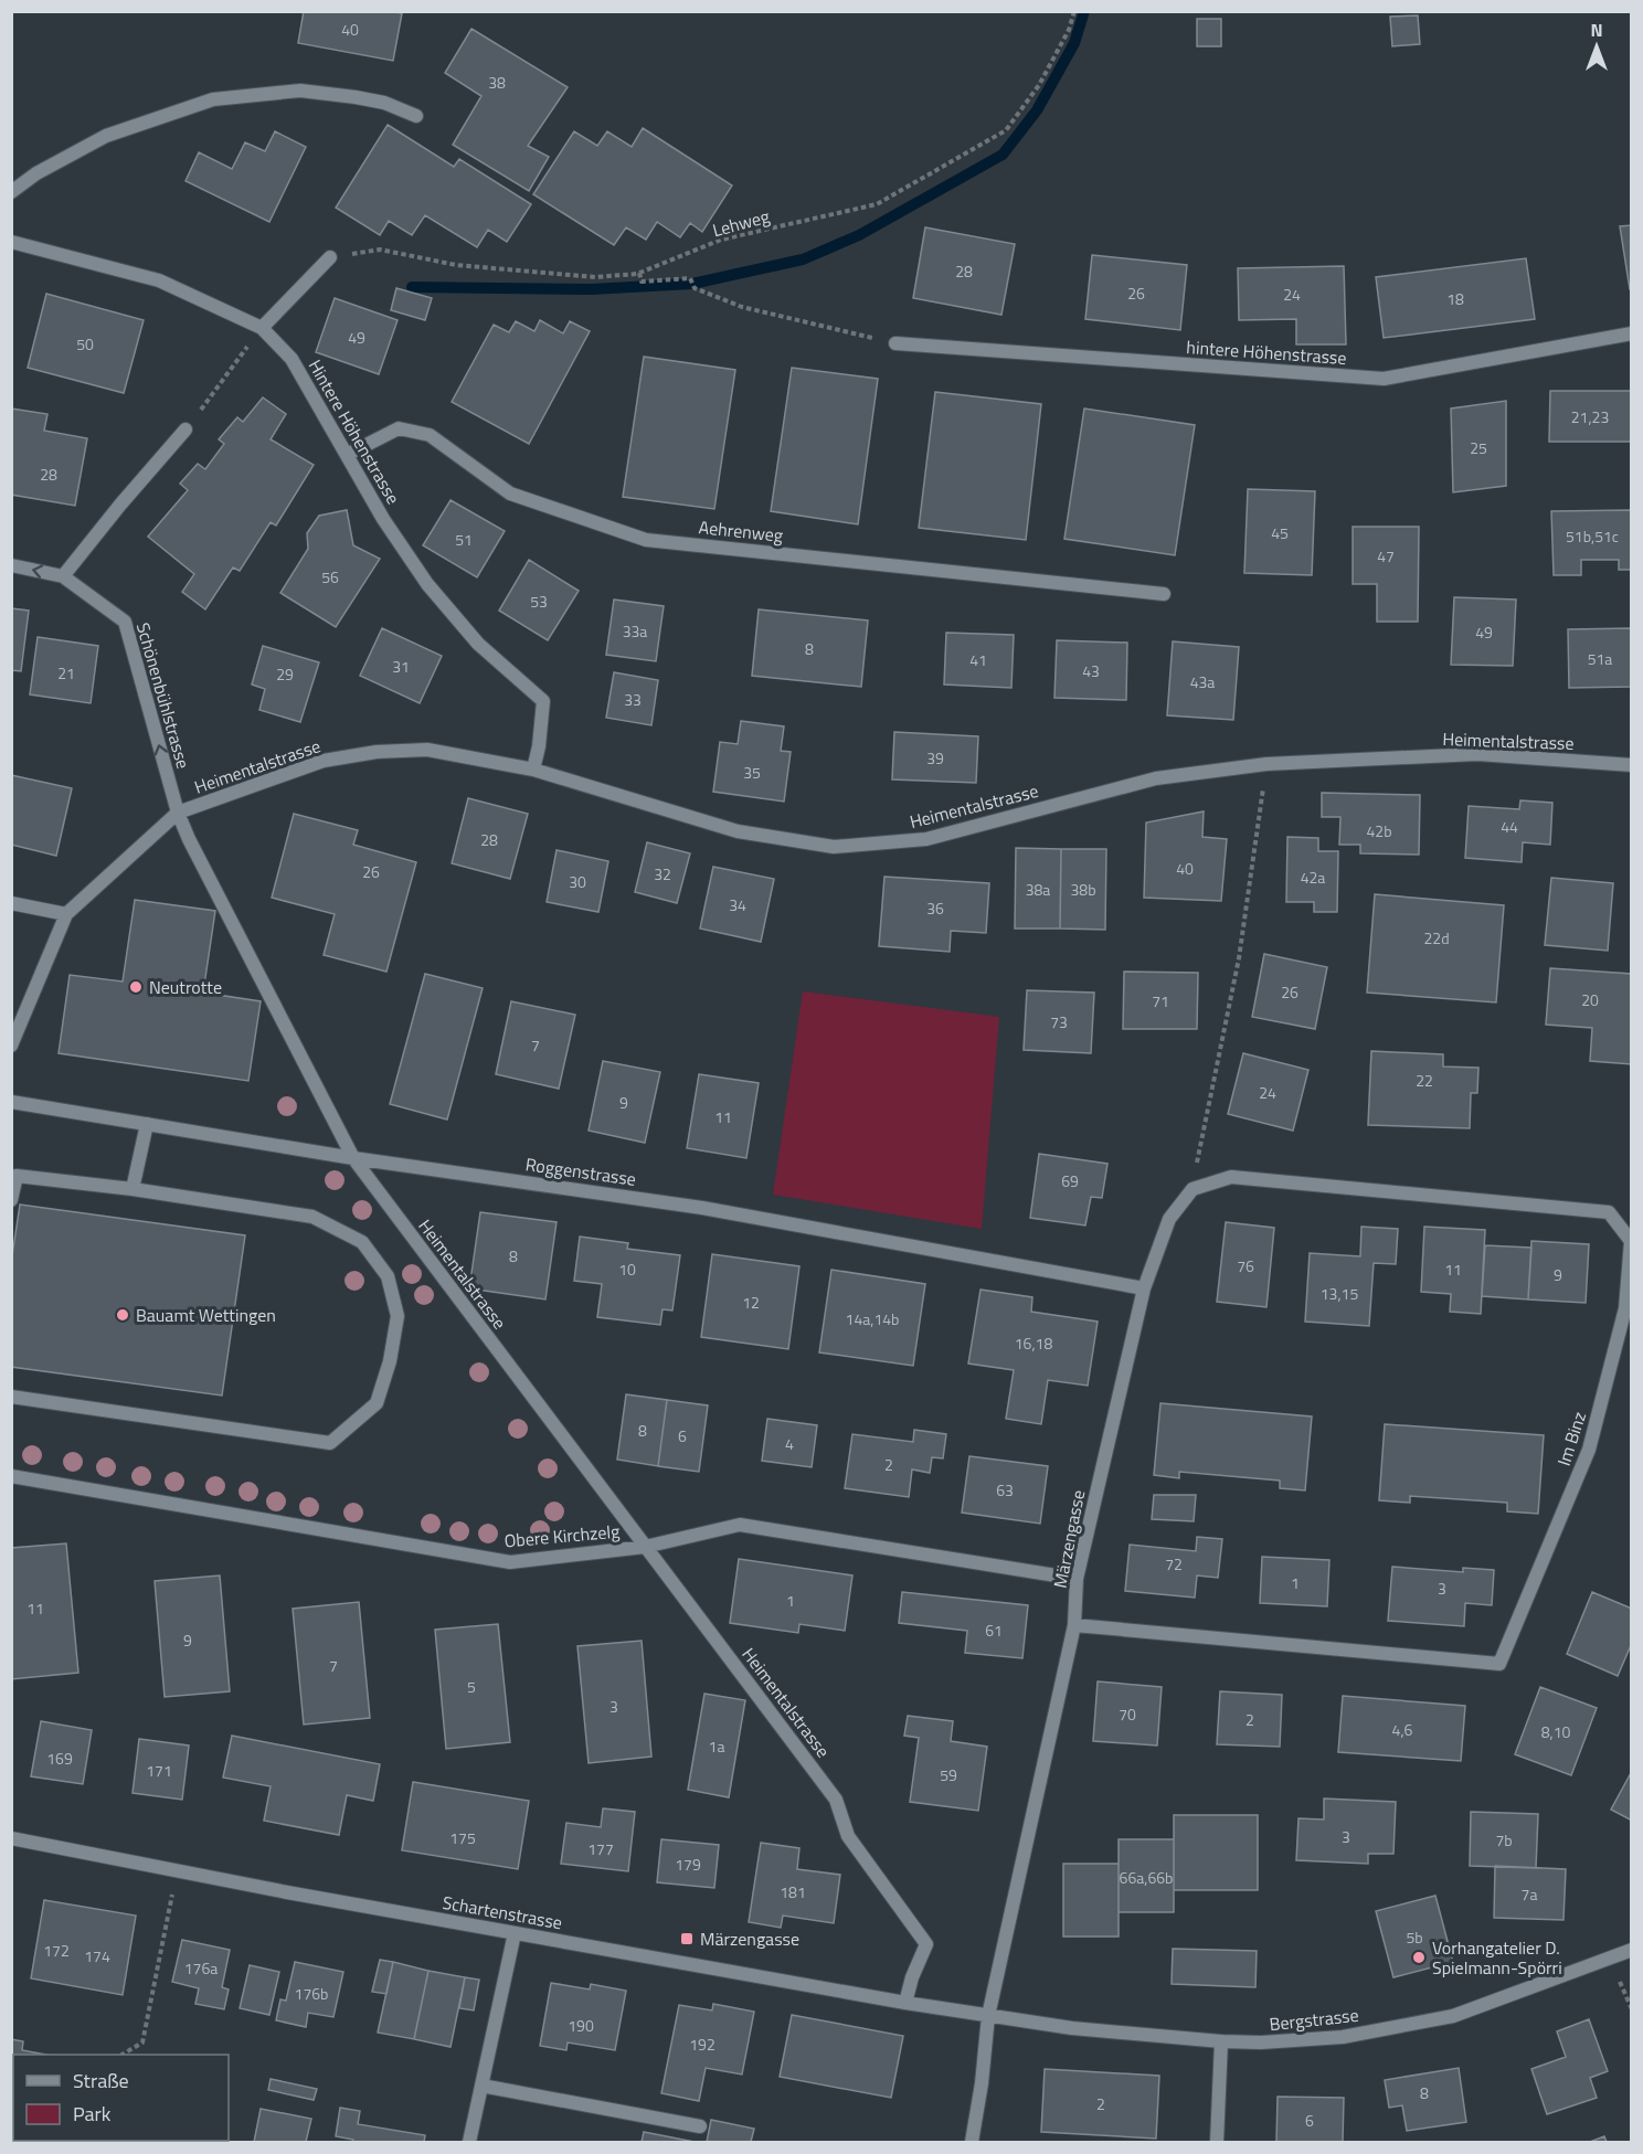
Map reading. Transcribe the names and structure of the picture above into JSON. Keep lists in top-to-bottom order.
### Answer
{
  "streets": {
    "street": [
      "hintere Höhenstrasse",
      "Hintere Höhenstrasse",
      "Aehrenweg",
      "Schönenbühlstrasse",
      "Heimentalstrasse",
      "Roggenstrasse",
      "Im Binz",
      "Obere Kirchzelg",
      "Märzengasse",
      "Schartenstrasse",
      "Bergstrasse"
    ],
    "path": ["Lehweg"]
  },
  "crossings": [
    ["Hintere Höhenstrasse", "Aehrenweg"],
    ["Hintere Höhenstrasse", "Heimentalstrasse"],
    ["Schönenbühlstrasse", "Heimentalstrasse"],
    ["Heimentalstrasse", "Roggenstrasse"],
    ["Heimentalstrasse", "Obere Kirchzelg"],
    ["Heimentalstrasse", "Schartenstrasse"],
    ["Roggenstrasse", "Märzengasse"],
    ["Im Binz", "Märzengasse"],
    ["Obere Kirchzelg", "Märzengasse"],
    ["Märzengasse", "Schartenstrasse"],
    ["Märzengasse", "Bergstrasse"],
    ["Schartenstrasse", "Bergstrasse"]
  ],
  "one_way": ["Schönenbühlstrasse"],
  "places": {
    "other": ["Neutrotte", "Bauamt Wettingen", "Vorhangatelier D. Spielmann-Spörri"],
    "transit": ["Märzengasse"]
  },
  "house_numbers": [
    "40",
    "38",
    "28",
    "26",
    "24",
    "18",
    "49",
    "50",
    "21,23",
    "25",
    "28",
    "45",
    "51b,51c",
    "51",
    "47",
    "56",
    "53",
    "33a",
    "49",
    "8",
    "51a",
    "41",
    "31",
    "43",
    "21",
    "29",
    "43a",
    "33",
    "39",
    "35",
    "44",
    "42b",
    "28",
    "40",
    "26",
    "32",
    "42a",
    "30",
    "38a",
    "38b",
    "34",
    "36",
    "22d",
    "26",
    "20",
    "71",
    "73",
    "7",
    "22",
    "24",
    "9",
    "11",
    "69",
    "8",
    "76",
    "10",
    "11",
    "9",
    "13,15",
    "12",
    "14a,14b",
    "16,18",
    "8",
    "6",
    "4",
    "2",
    "63",
    "72",
    "1",
    "3",
    "1",
    "11",
    "61",
    "9",
    "7",
    "5",
    "3",
    "70",
    "2",
    "4,6",
    "8,10",
    "1a",
    "169",
    "171",
    "59",
    "3",
    "175",
    "7b",
    "177",
    "179",
    "66a,66b",
    "181",
    "7a",
    "5b",
    "172",
    "174",
    "176a",
    "176b",
    "190",
    "192",
    "8",
    "2",
    "6"
  ],
  "legend": ["Straße", "Park"],
  "north": "top"
}
